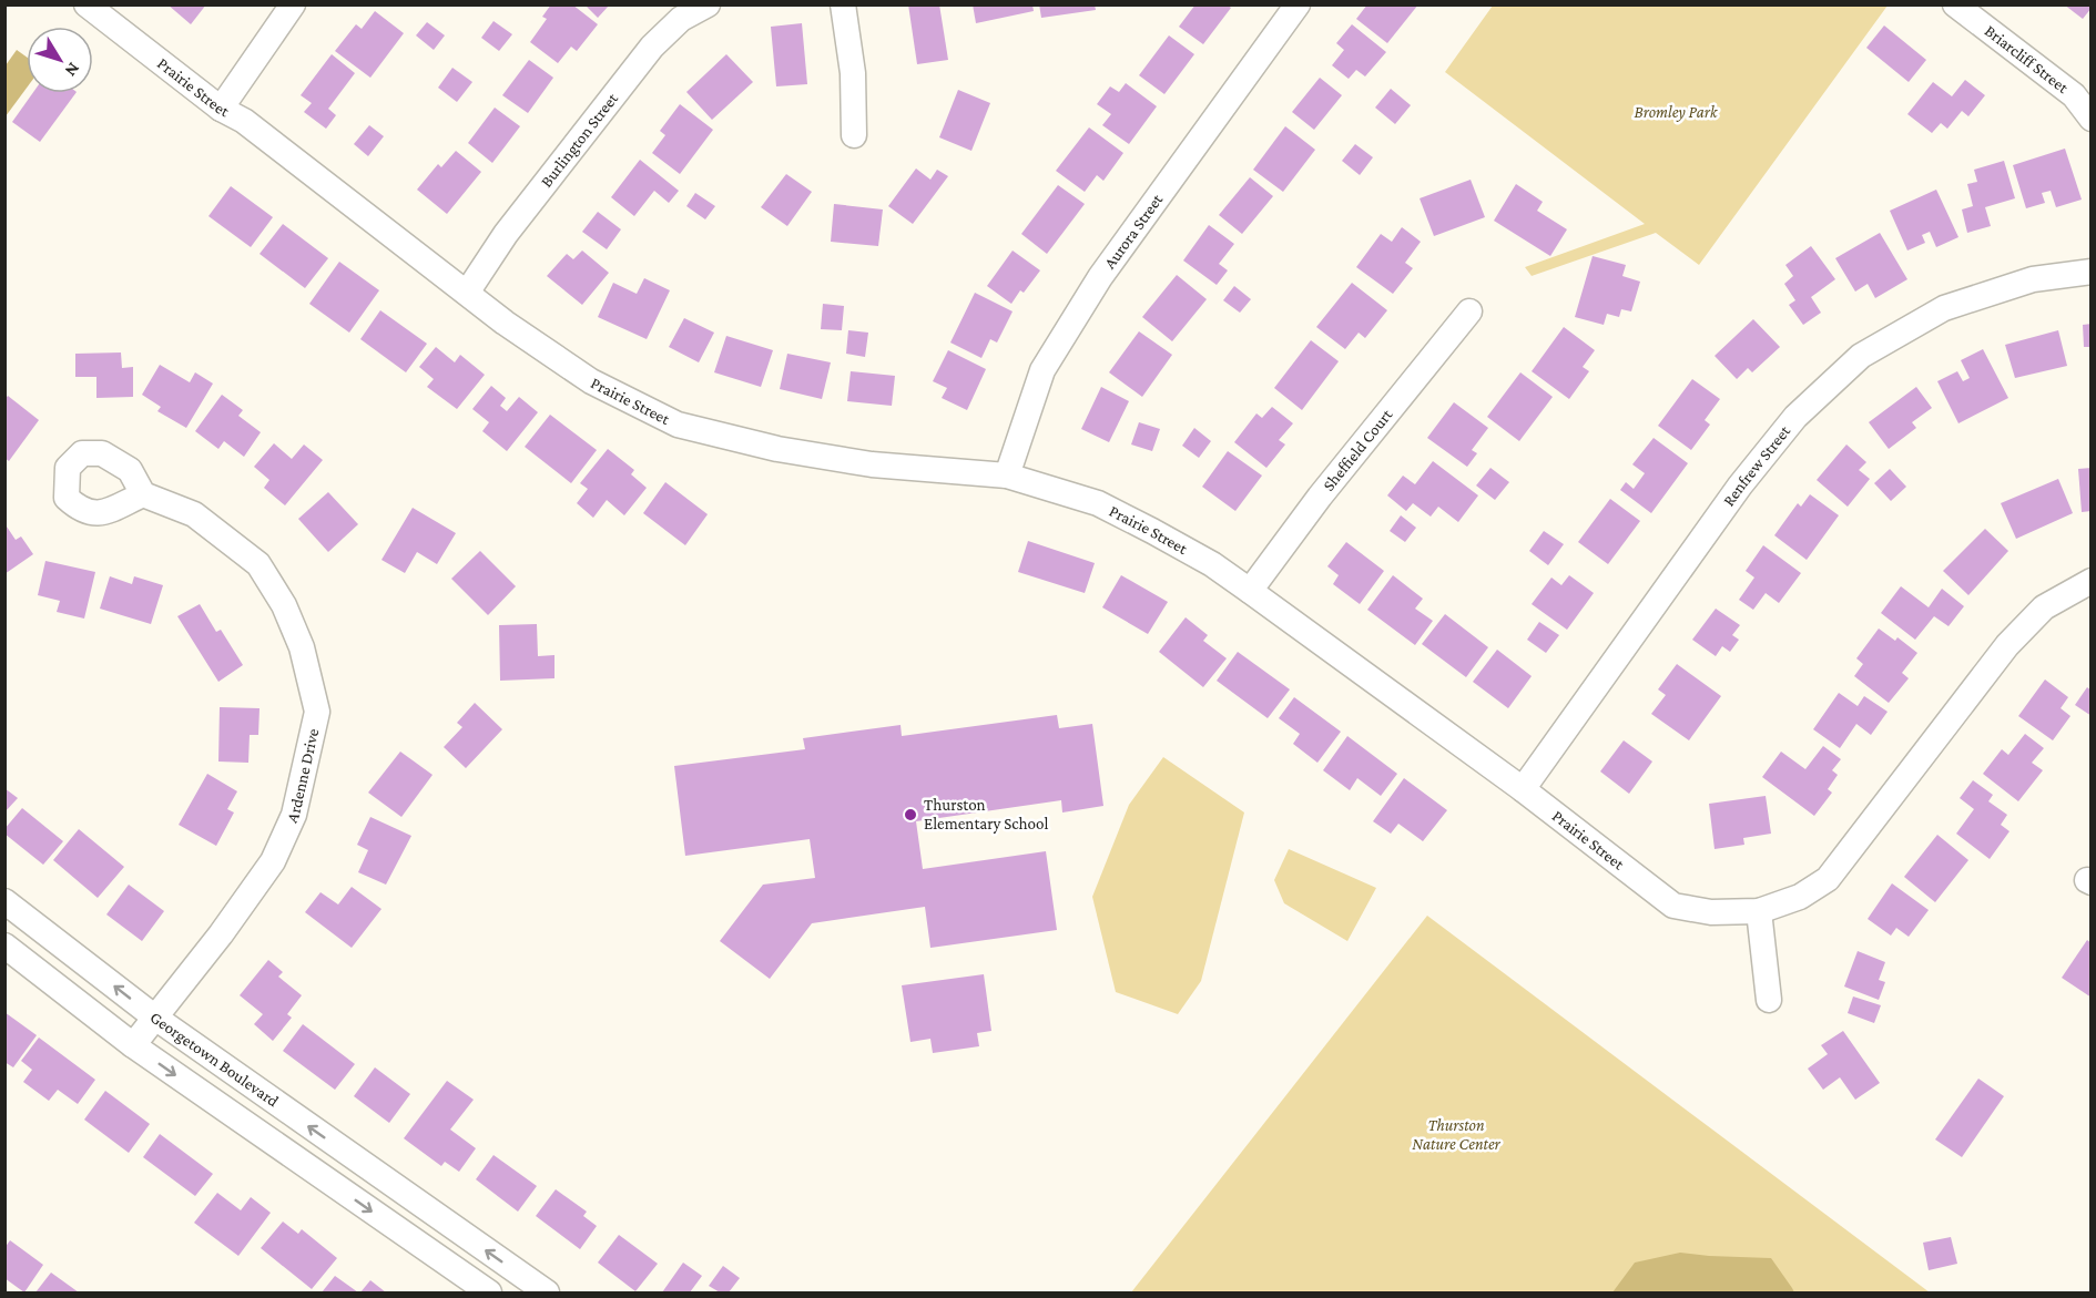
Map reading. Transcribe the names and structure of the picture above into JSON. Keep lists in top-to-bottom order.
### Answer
{
  "streets": {
    "street": [
      "Briarcliff Street",
      "Prairie Street",
      "Burlington Street",
      "Aurora Street",
      "Sheffield Court",
      "Renfrew Street",
      "Ardenne Drive",
      "Georgetown Boulevard"
    ]
  },
  "crossings": [
    ["Prairie Street", "Burlington Street"],
    ["Prairie Street", "Aurora Street"],
    ["Prairie Street", "Sheffield Court"],
    ["Prairie Street", "Renfrew Street"],
    ["Ardenne Drive", "Georgetown Boulevard"]
  ],
  "parks": ["Bromley Park", "Thurston Nature Center"],
  "places": ["Thurston Elementary School"],
  "north": "bottom right"
}
